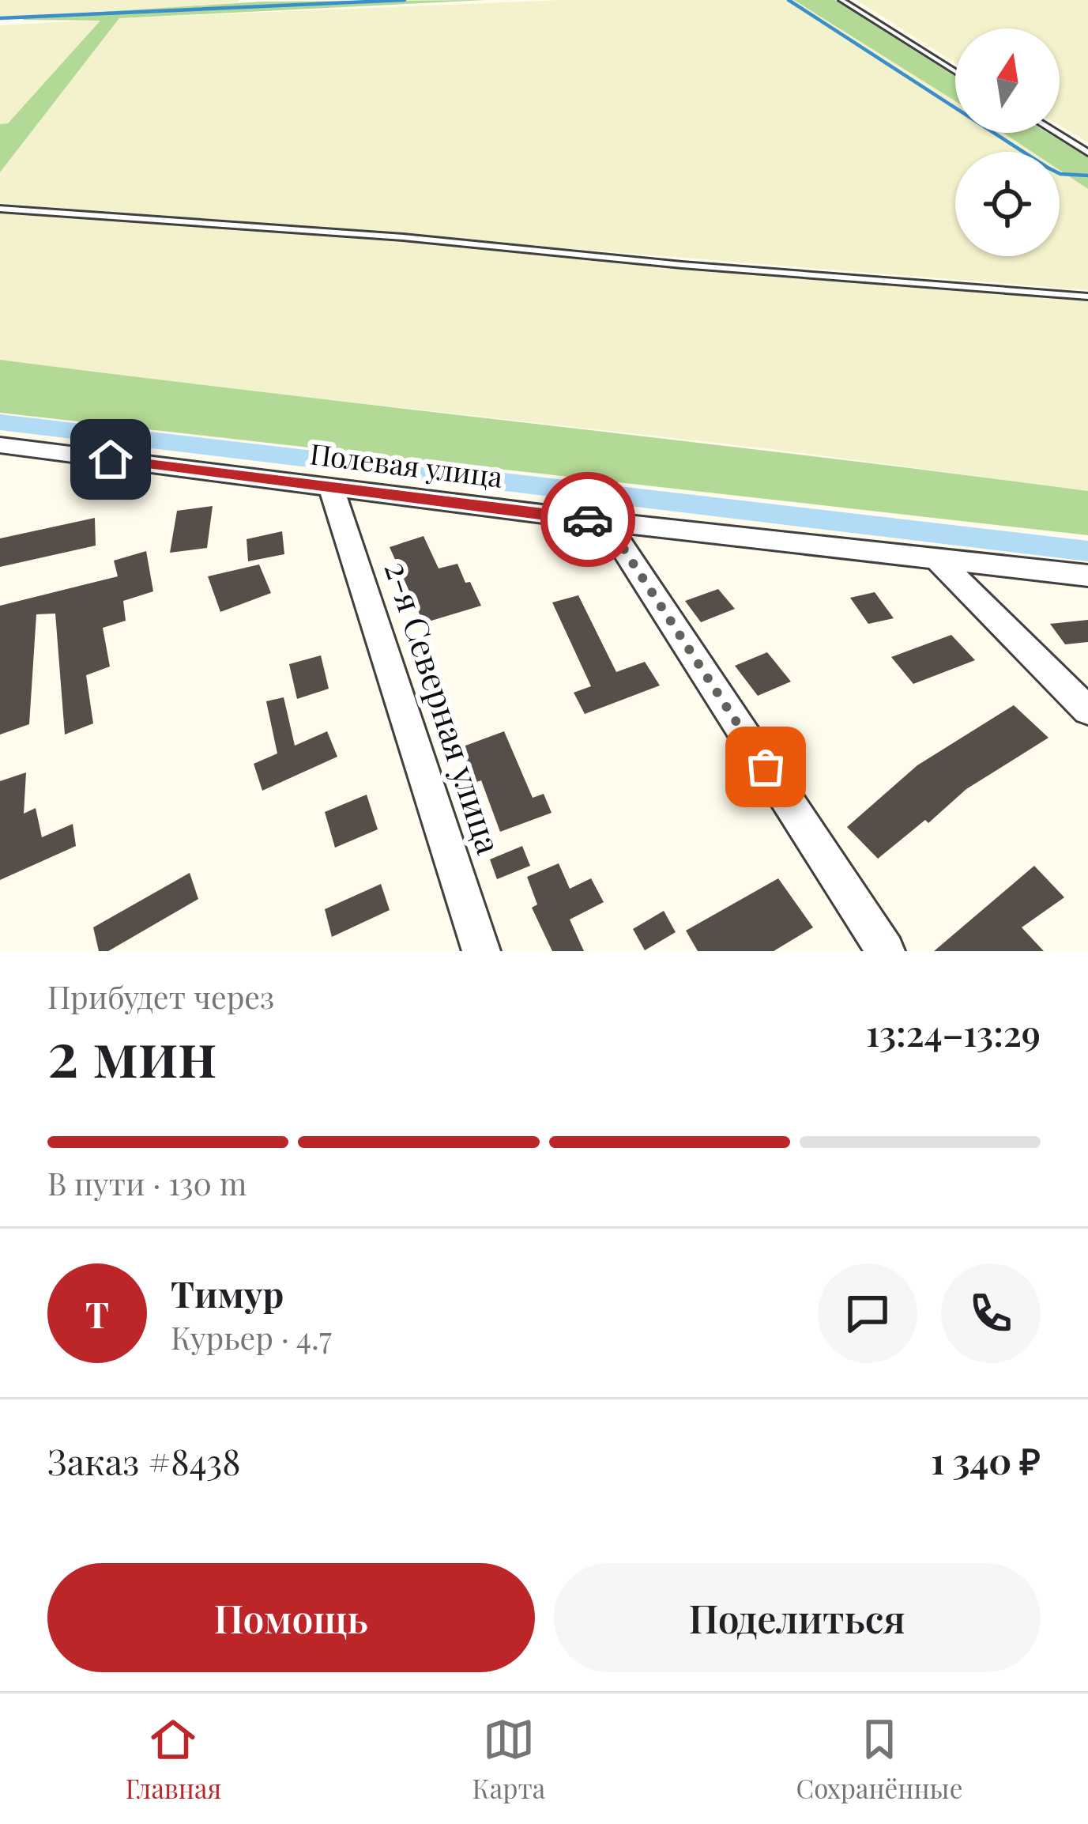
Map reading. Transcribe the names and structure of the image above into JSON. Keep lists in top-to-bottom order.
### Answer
{
  "streets": {
    "street": ["Полевая улица", "2-я Северная улица"]
  },
  "crossings": [
    ["Полевая улица", "2-я Северная улица"]
  ],
  "north": "top",
  "page": {
    "heading": ["2 мин", "Прибудет через", "13:24–13:29"],
    "panel": [
      "Тимур",
      "Курьер · 4.7",
      "Заказ #8438",
      "1 340 ₽"
    ],
    "bar": "В пути · 130 m",
    "round": "Т",
    "buttons": ["Помощь", "Поделиться"],
    "tabs": ["Главная", "Карта", "Сохранённые"]
  }
}
